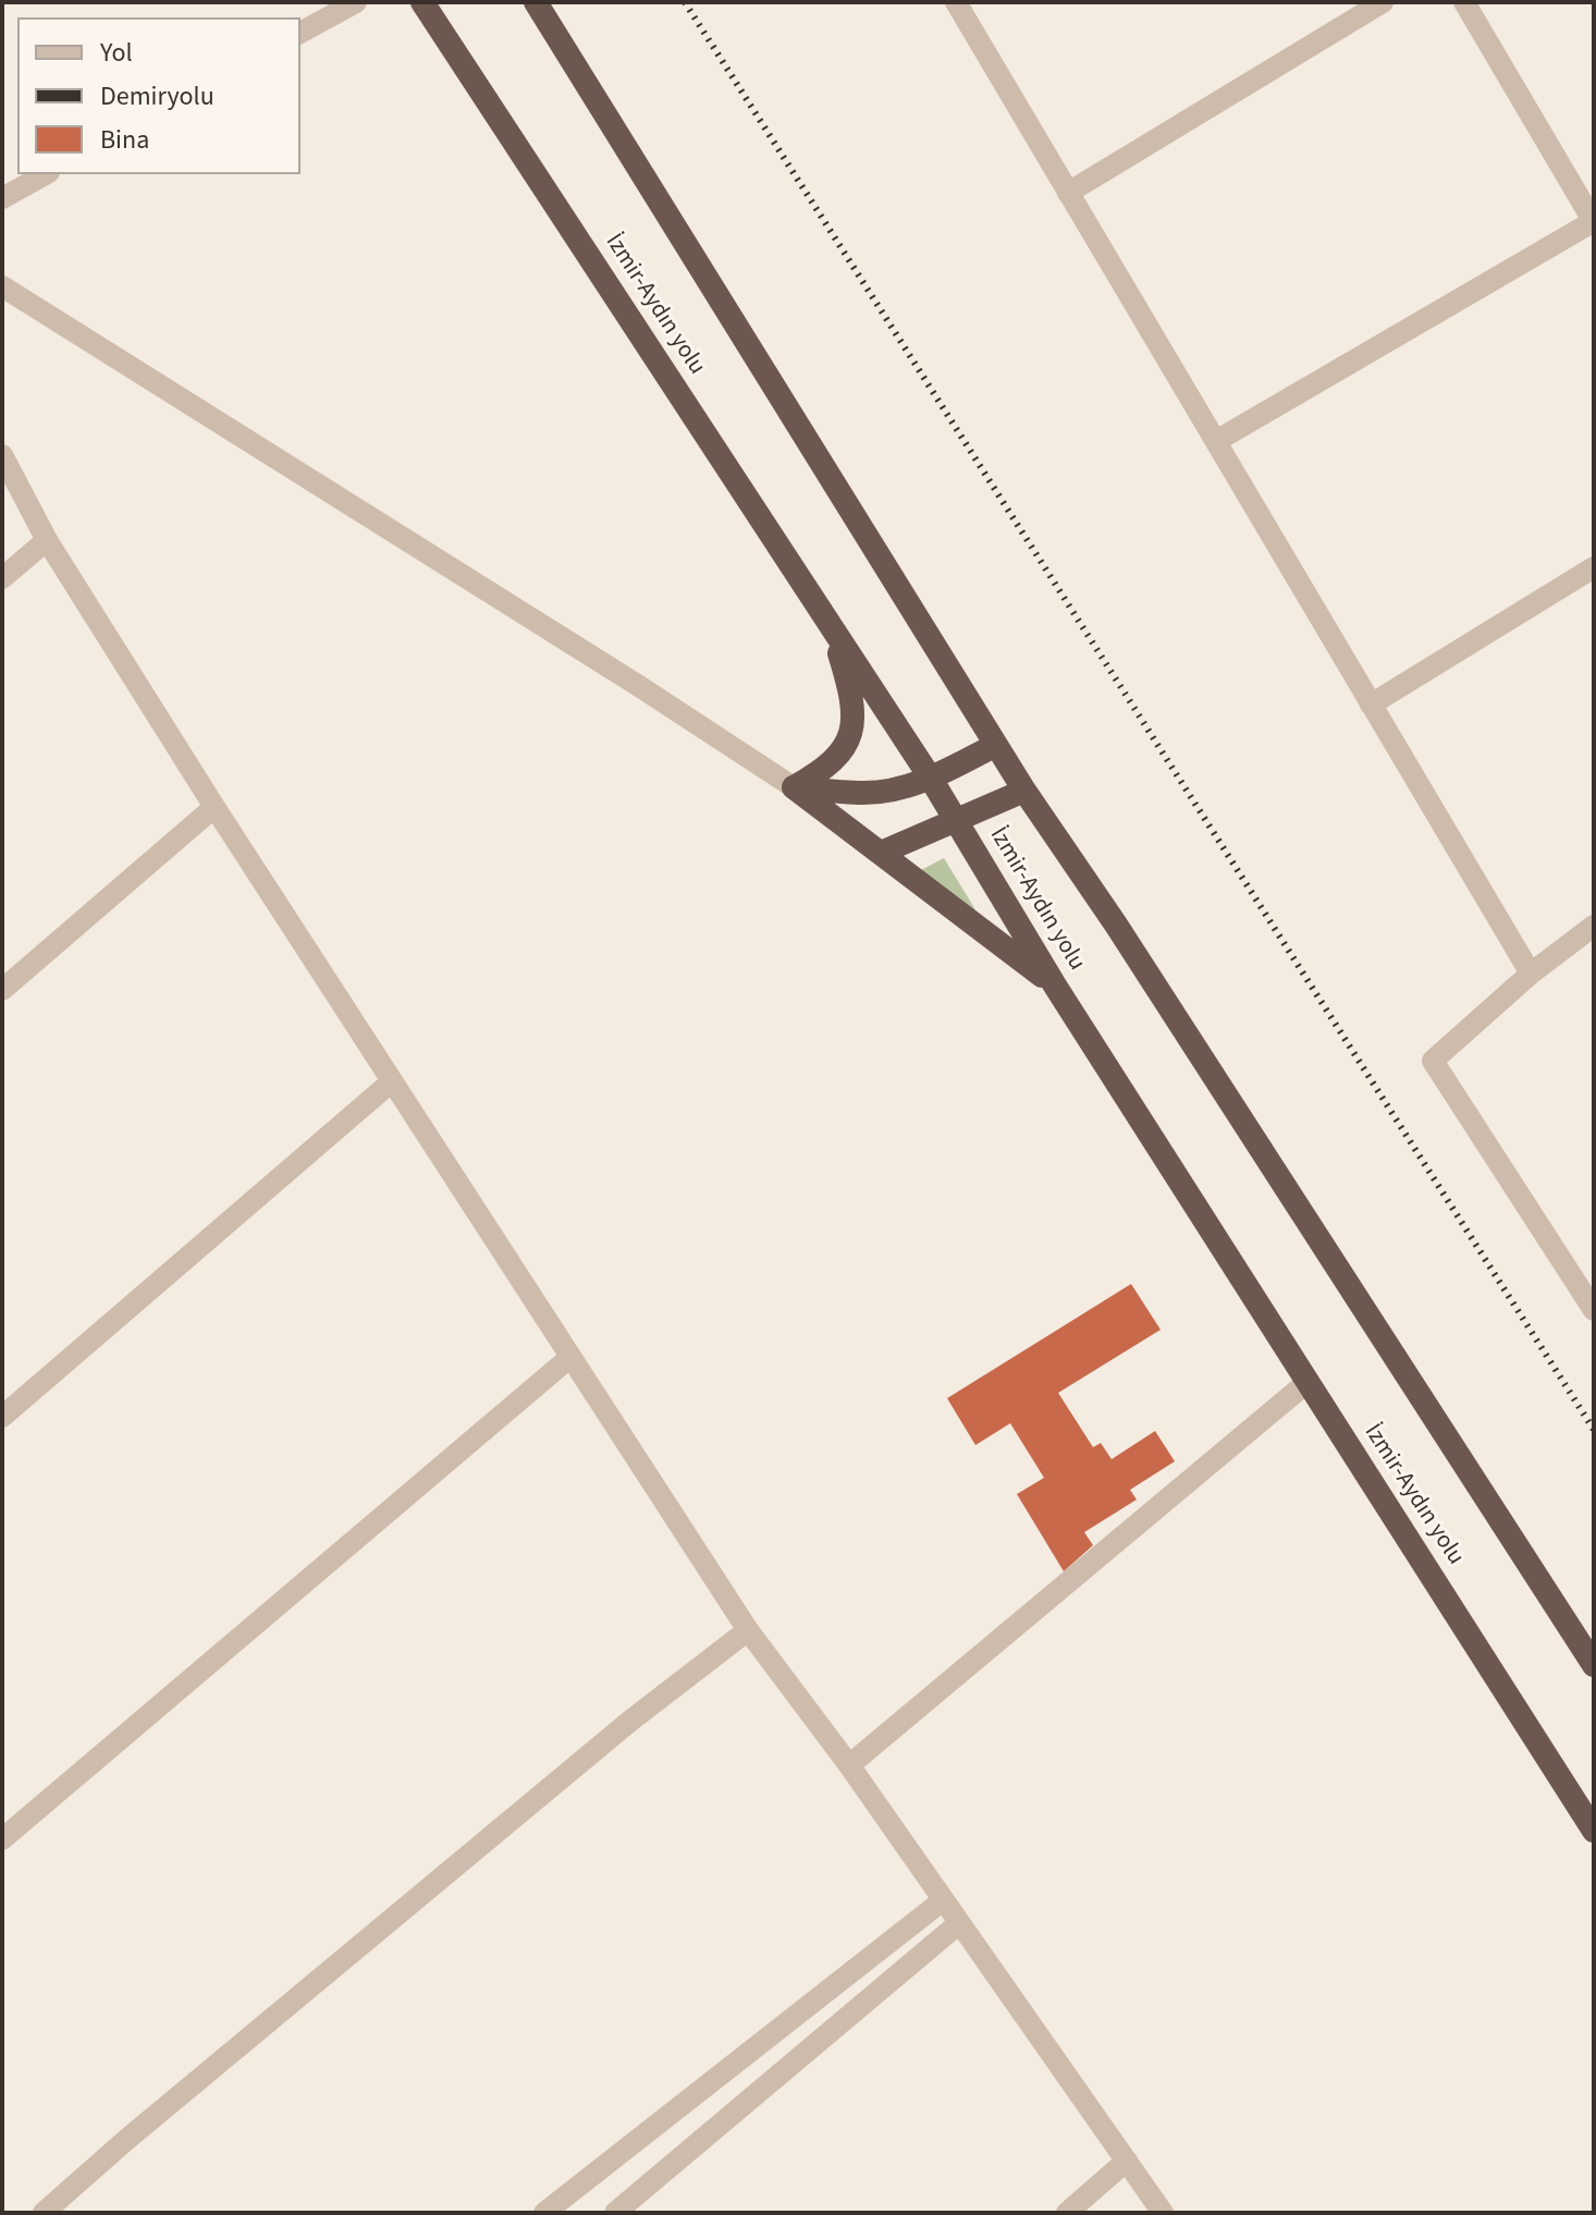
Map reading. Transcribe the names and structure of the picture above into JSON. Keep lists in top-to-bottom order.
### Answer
{
  "streets": {
    "highway": ["İzmir-Aydın yolu"]
  },
  "legend": ["Yol", "Demiryolu", "Bina"]
}
